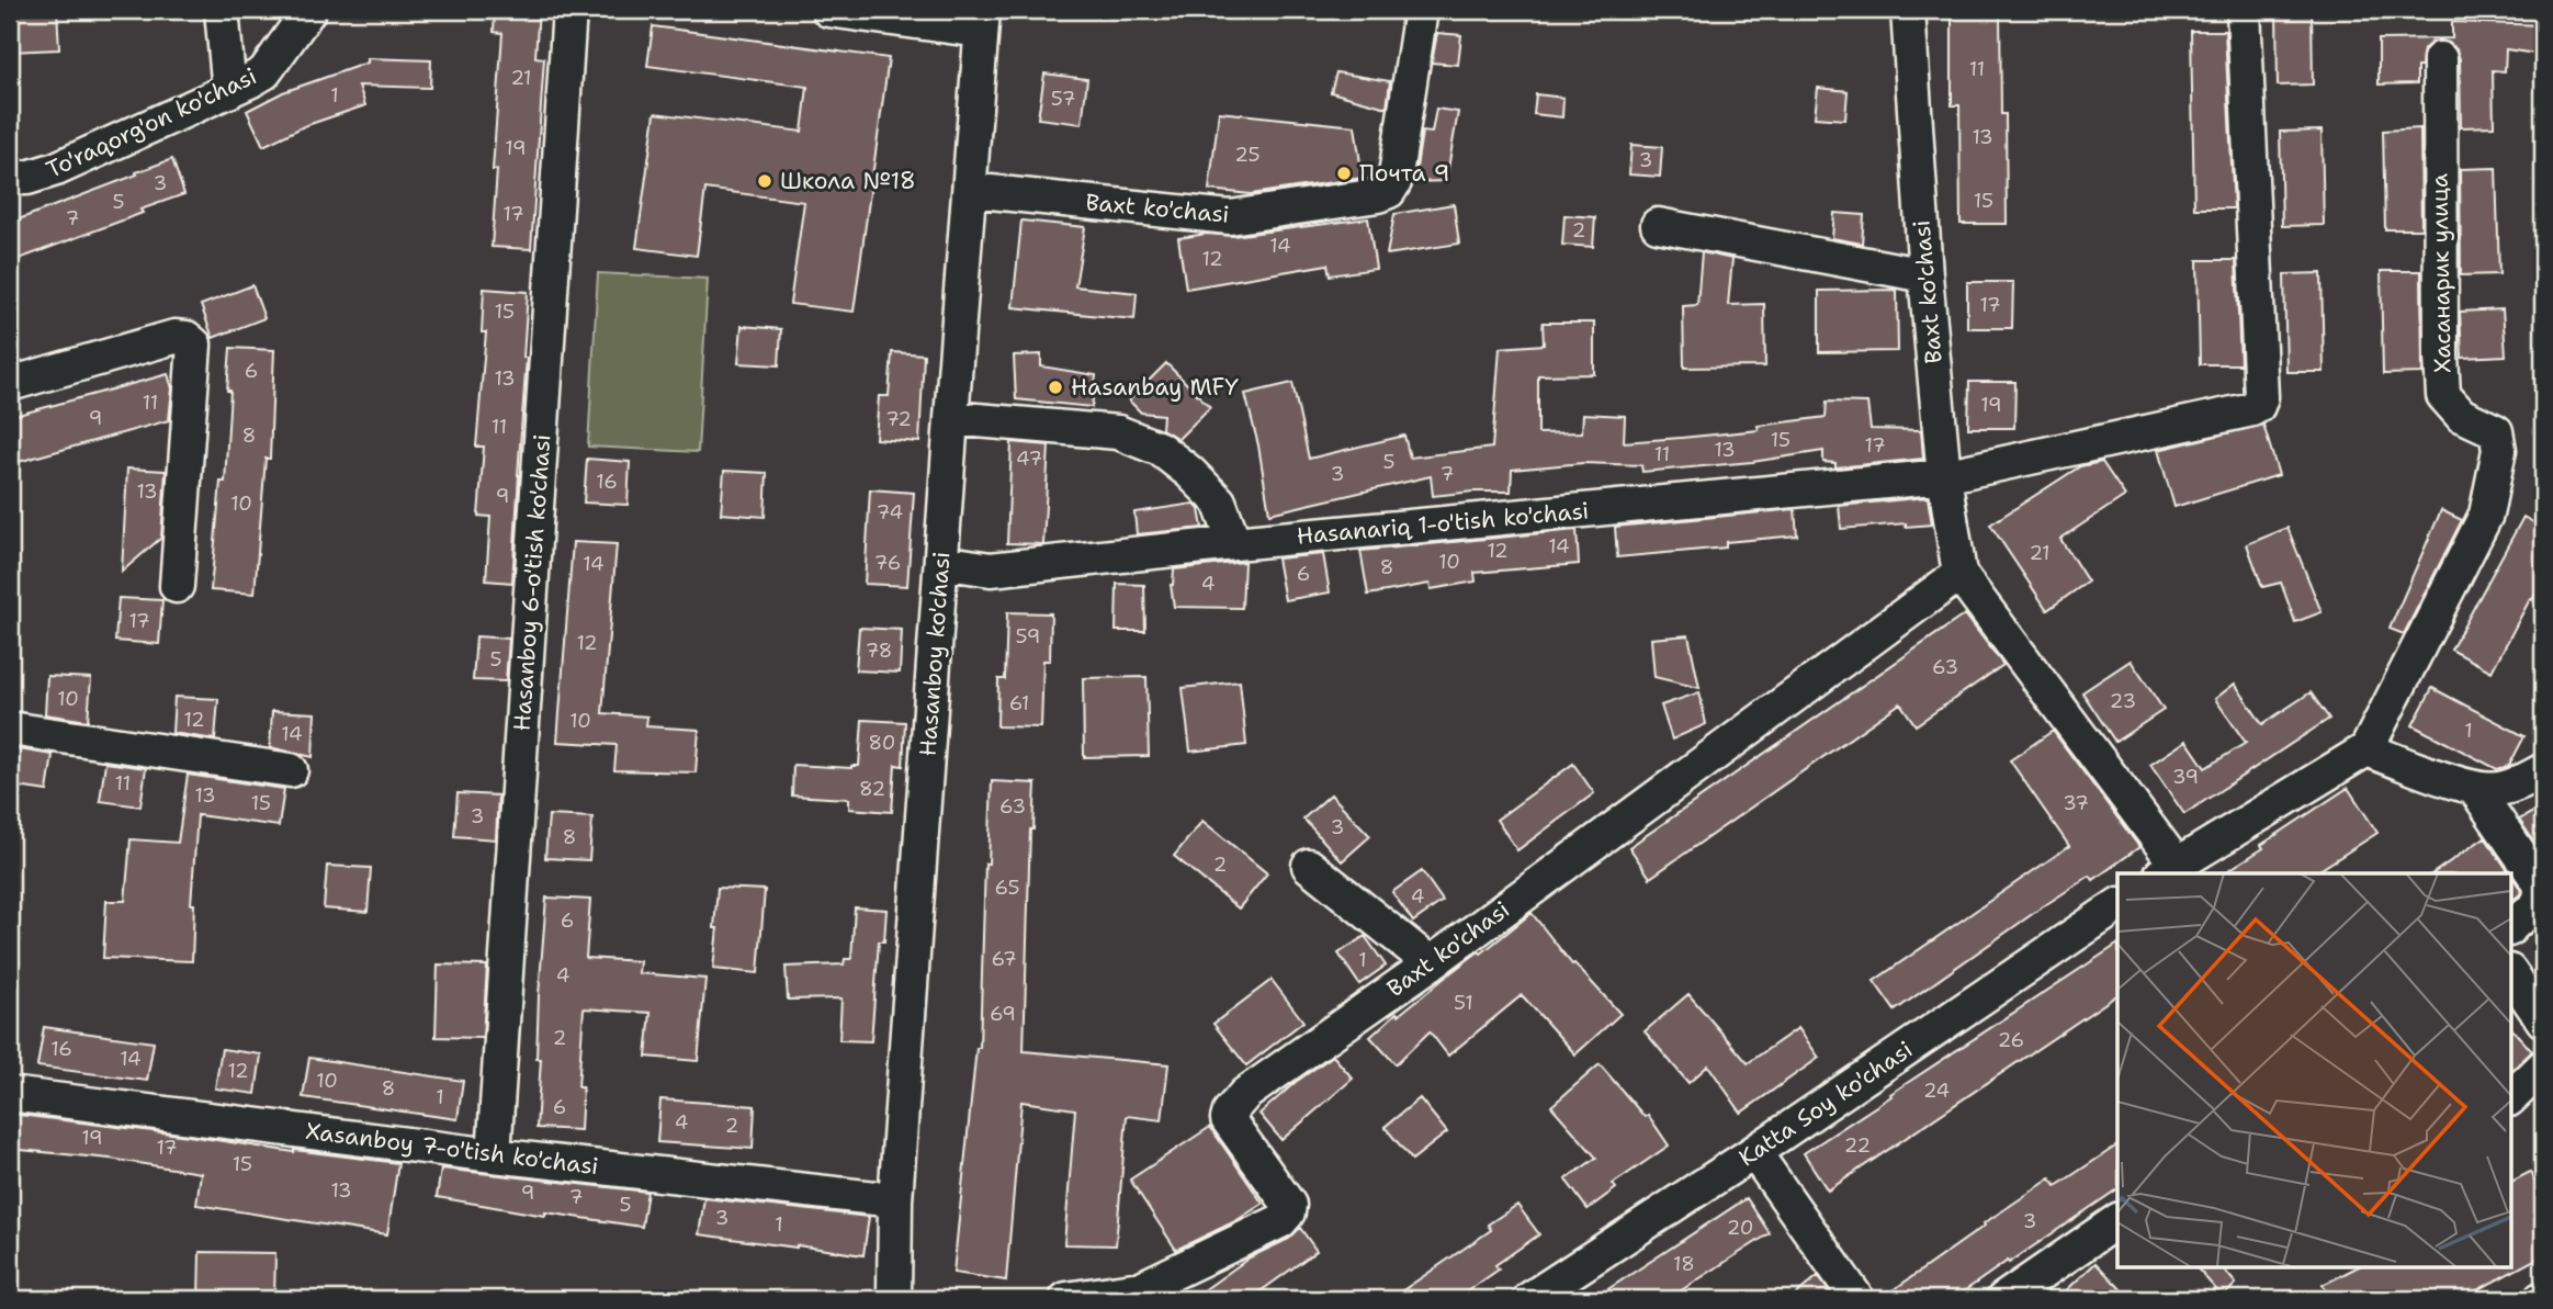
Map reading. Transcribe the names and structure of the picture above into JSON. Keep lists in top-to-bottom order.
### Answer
{
  "streets": {
    "street": [
      "To'raqorg'on ko'chasi",
      "Baxt ko'chasi",
      "Хасанарик улица",
      "Hasanariq 1-o'tish ko'chasi",
      "Hasanboy 6-o'tish ko'chasi",
      "Hasanboy ko'chasi",
      "Katta Soy ko'chasi",
      "Xasanboy 7-o'tish ko'chasi"
    ]
  },
  "crossings": [
    ["Baxt ko'chasi", "Hasanariq 1-o'tish ko'chasi"],
    ["Baxt ko'chasi", "Hasanboy ko'chasi"],
    ["Hasanariq 1-o'tish ko'chasi", "Hasanboy ko'chasi"],
    ["Hasanboy 6-o'tish ko'chasi", "Xasanboy 7-o'tish ko'chasi"],
    ["Hasanboy ko'chasi", "Xasanboy 7-o'tish ko'chasi"]
  ],
  "places": ["Почта 9", "Школа №18", "Hasanbay MFY"],
  "house_numbers": [
    "11",
    "21",
    "1",
    "57",
    "13",
    "19",
    "25",
    "3",
    "3",
    "15",
    "5",
    "17",
    "7",
    "2",
    "14",
    "12",
    "17",
    "15",
    "6",
    "13",
    "11",
    "19",
    "9",
    "72",
    "11",
    "8",
    "15",
    "17",
    "13",
    "11",
    "47",
    "5",
    "3",
    "7",
    "16",
    "13",
    "9",
    "10",
    "74",
    "14",
    "12",
    "21",
    "10",
    "76",
    "14",
    "8",
    "6",
    "4",
    "17",
    "59",
    "12",
    "78",
    "5",
    "63",
    "10",
    "23",
    "61",
    "12",
    "10",
    "1",
    "14",
    "80",
    "39",
    "11",
    "82",
    "13",
    "15",
    "37",
    "63",
    "3",
    "3",
    "8",
    "2",
    "65",
    "4",
    "6",
    "67",
    "1",
    "4",
    "51",
    "69",
    "2",
    "26",
    "16",
    "14",
    "12",
    "10",
    "8",
    "24",
    "1",
    "6",
    "4",
    "2",
    "19",
    "22",
    "17",
    "15",
    "13",
    "9",
    "7",
    "5",
    "3",
    "3",
    "1",
    "20",
    "18"
  ]
}
